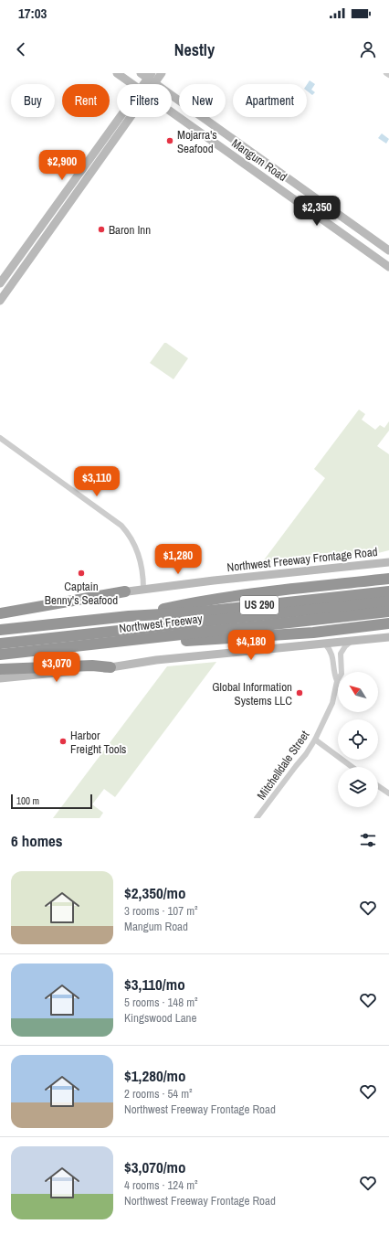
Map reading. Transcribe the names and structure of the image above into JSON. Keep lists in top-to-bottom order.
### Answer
{
  "streets": {
    "highway": ["US 290", "Northwest Freeway"],
    "main road": ["Mangum Road", "Northwest Freeway Frontage Road"],
    "street": ["Mitchelldale Street"]
  },
  "places": [
    "Mojarra's Seafood",
    "Baron Inn",
    "Captain Benny's Seafood",
    "Global Information Systems LLC",
    "Harbor Freight Tools"
  ],
  "scale_bar": "100 m",
  "north": "top left",
  "page": {
    "status": "17:03",
    "header": "Nestly",
    "chip": [
      "Buy",
      "Rent",
      "Filters",
      "New",
      "Apartment"
    ],
    "price": [
      "$2,900",
      "$2,350",
      "$3,110",
      "$1,280",
      "$4,180",
      "$3,070"
    ],
    "scale": "100 m",
    "heading": "6 homes",
    "list": [
      {
        "name": "$2,350/mo",
        "note": "3 rooms · 107 m² · Mangum Road"
      },
      {
        "name": "$3,110/mo",
        "note": "5 rooms · 148 m² · Kingswood Lane"
      },
      {
        "name": "$1,280/mo",
        "note": "2 rooms · 54 m² · Northwest Freeway Frontage Road"
      },
      {
        "name": "$3,070/mo",
        "note": "4 rooms · 124 m² · Northwest Freeway Frontage Road"
      }
    ]
  }
}
